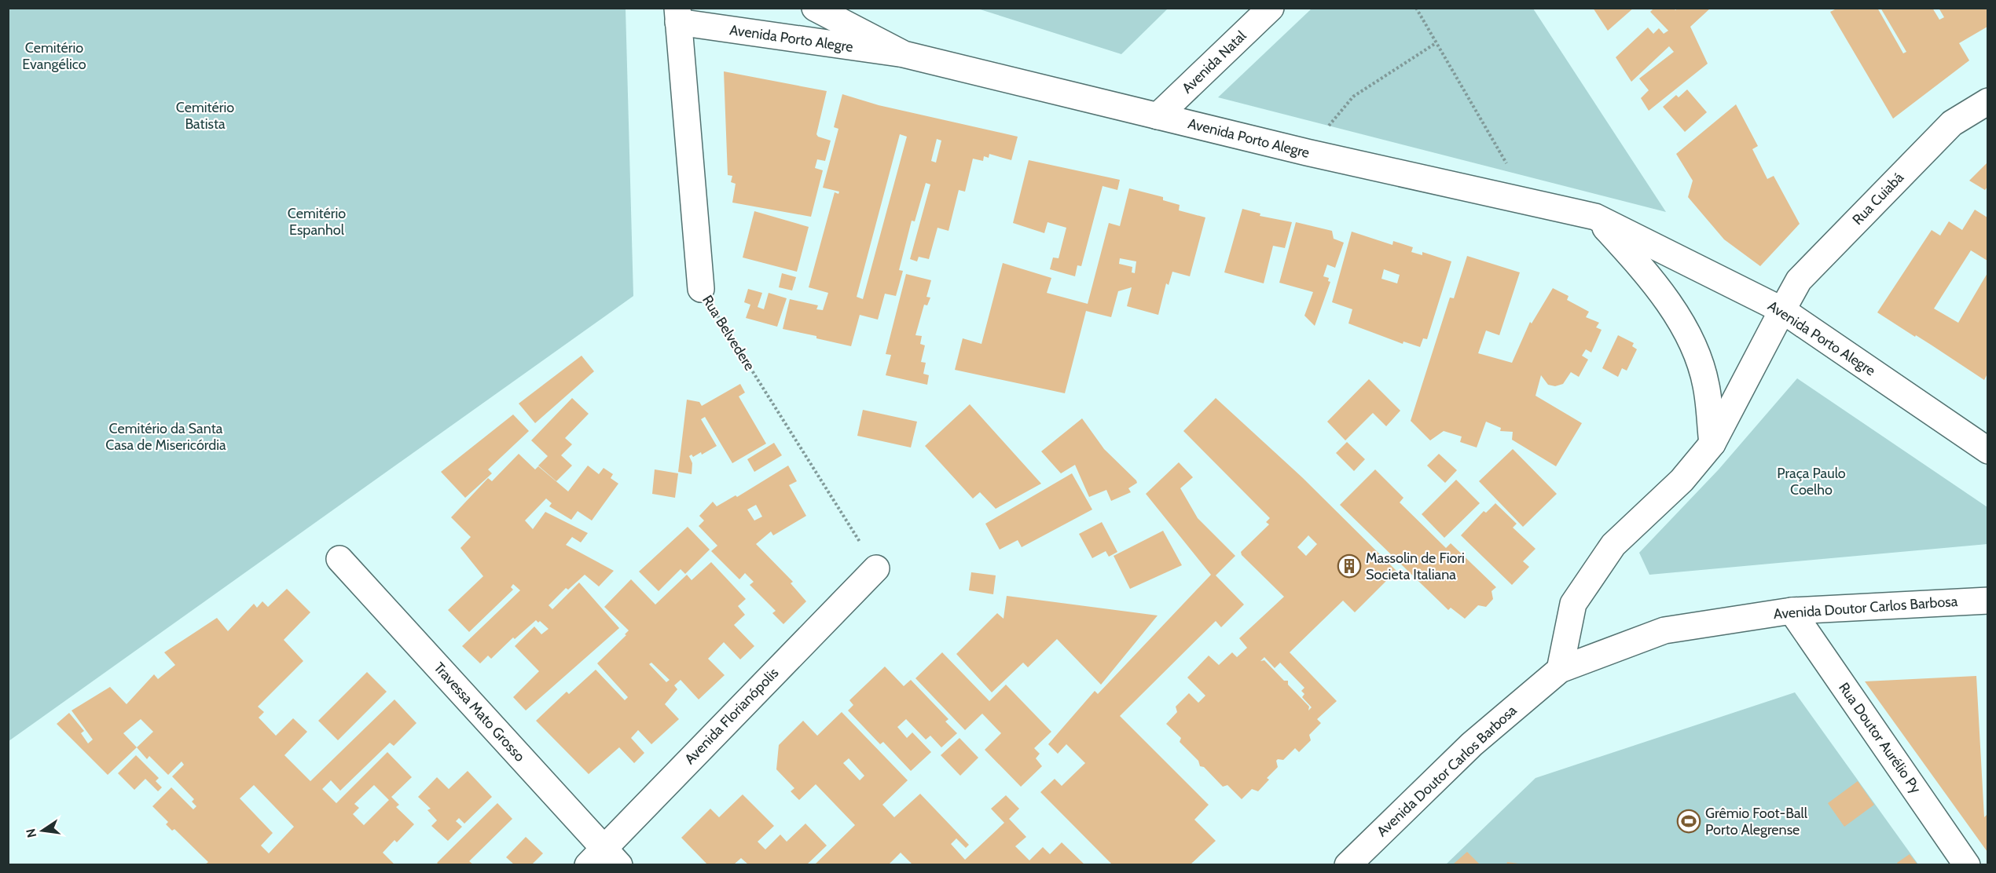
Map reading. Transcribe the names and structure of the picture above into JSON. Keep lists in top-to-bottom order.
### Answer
{
  "streets": {
    "street": [
      "Avenida Porto Alegre",
      "Avenida Natal",
      "Rua Cuiabá",
      "Rua Belvedere",
      "Avenida Doutor Carlos Barbosa",
      "Travessa Mato Grosso",
      "Avenida Florianópolis",
      "Rua Doutor Aurélio Py"
    ]
  },
  "crossings": [
    ["Avenida Porto Alegre", "Avenida Natal"],
    ["Avenida Porto Alegre", "Rua Cuiabá"],
    ["Avenida Porto Alegre", "Rua Belvedere"],
    ["Rua Belvedere", "Avenida Florianópolis"],
    ["Avenida Doutor Carlos Barbosa", "Rua Doutor Aurélio Py"],
    ["Travessa Mato Grosso", "Avenida Florianópolis"]
  ],
  "parks": [
    "Cemitério Evangélico",
    "Cemitério Batista",
    "Cemitério Espanhol",
    "Cemitério da Santa Casa de Misericórdia",
    "Praça Paulo Coelho"
  ],
  "places": {
    "building": ["Massolin de Fiori Societa Italiana"],
    "sports": ["Grêmio Foot-Ball Porto Alegrense"]
  },
  "north": "left"
}
